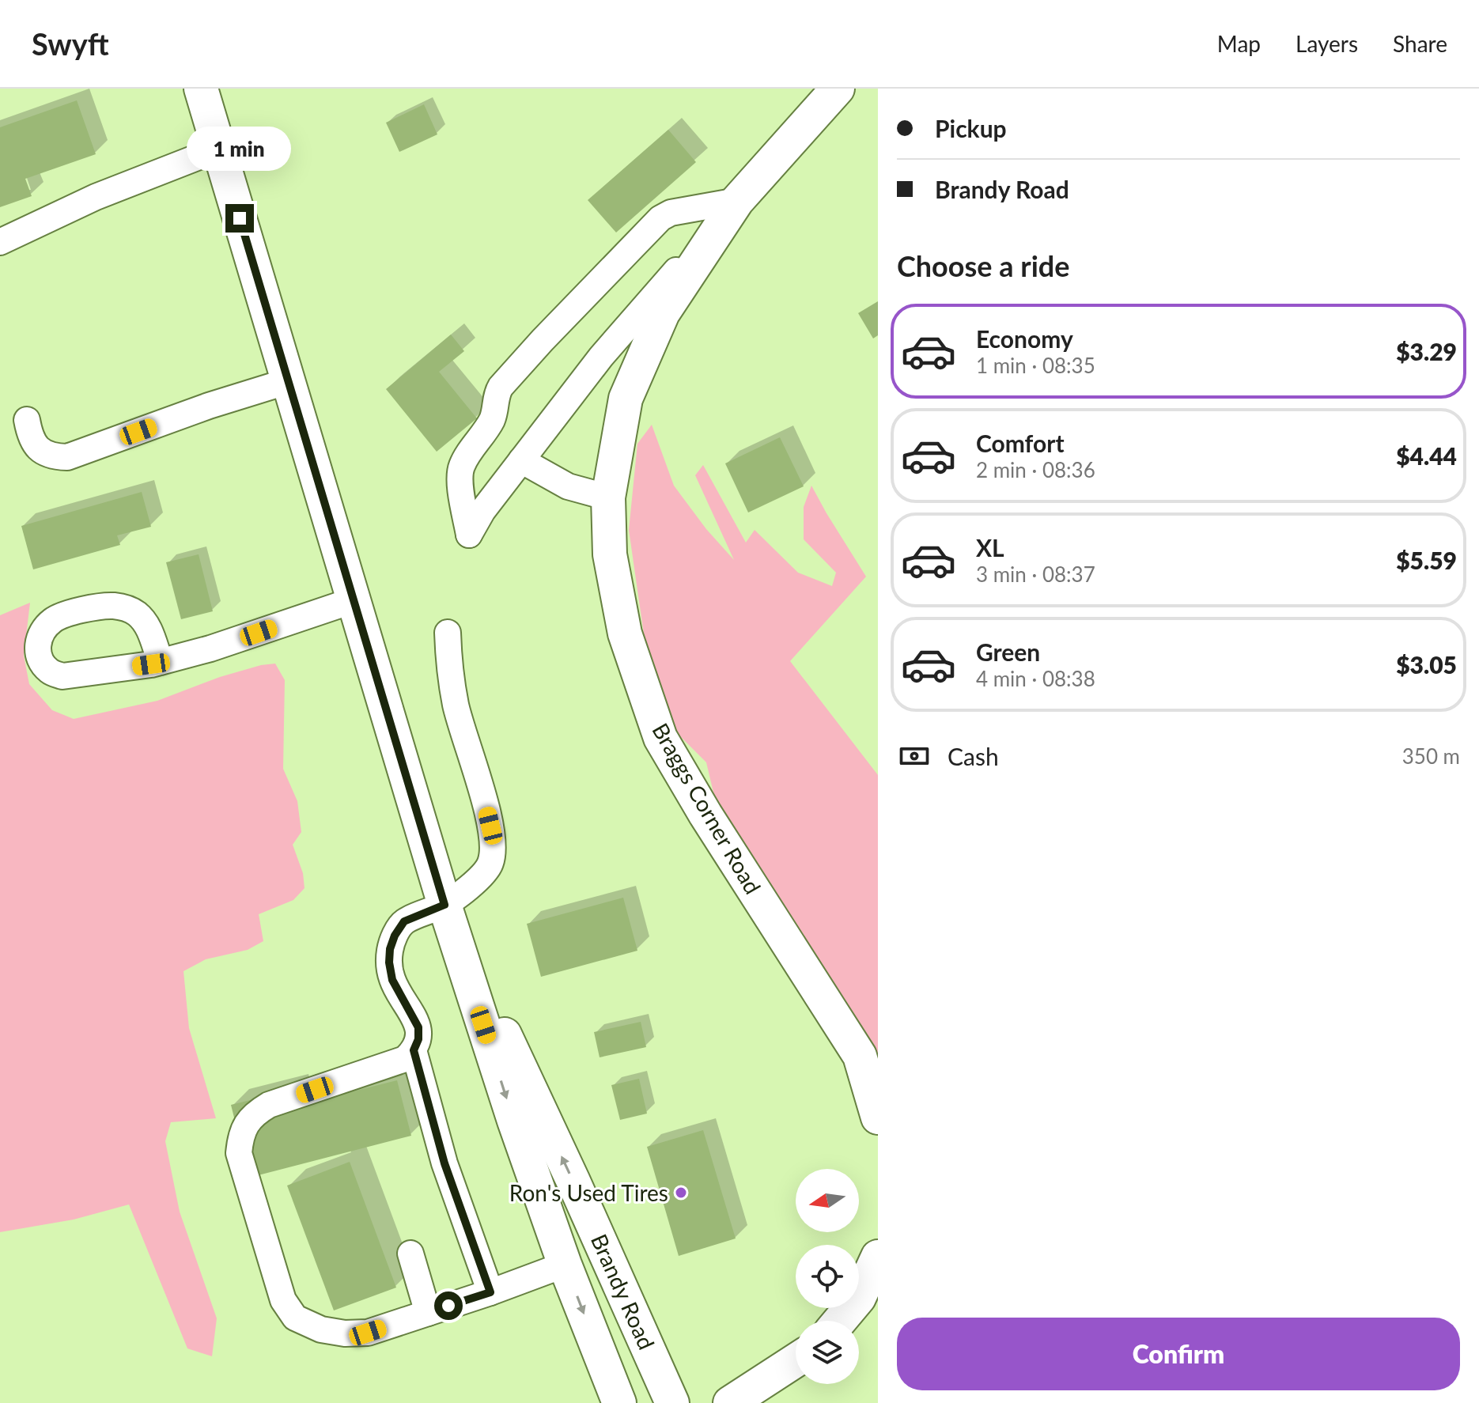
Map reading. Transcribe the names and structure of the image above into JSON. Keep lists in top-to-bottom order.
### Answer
{
  "streets": {
    "main road": ["Braggs Corner Road", "Brandy Road"]
  },
  "places": ["Ron's Used Tires"],
  "north": "left",
  "page": {
    "header": "Swyft",
    "nav": ["Map", "Layers", "Share"],
    "banner": ["Pickup", "Brandy Road"],
    "bubble": "1 min",
    "heading": "Choose a ride",
    "list": [
      {
        "name": "Economy",
        "note": "1 min · 08:35",
        "value": "$3.29"
      },
      {
        "name": "Comfort",
        "note": "2 min · 08:36",
        "value": "$4.44"
      },
      {
        "name": "XL",
        "note": "3 min · 08:37",
        "value": "$5.59"
      },
      {
        "name": "Green",
        "note": "4 min · 08:38",
        "value": "$3.05"
      }
    ],
    "pay": ["Cash", "350 m"],
    "buttons": "Confirm"
  }
}
